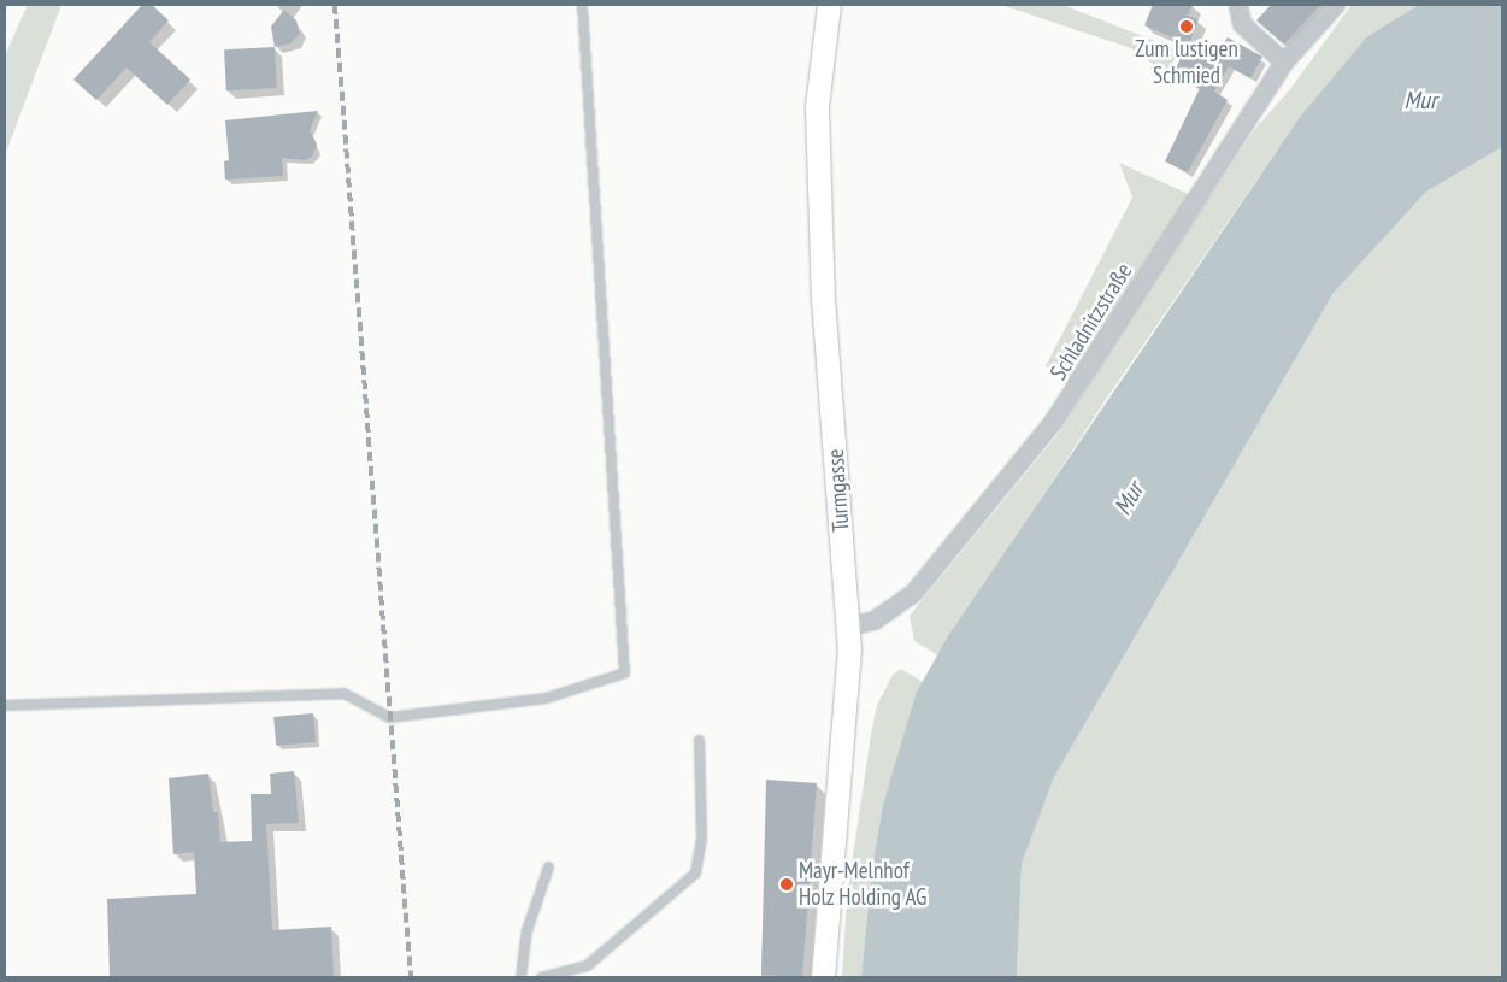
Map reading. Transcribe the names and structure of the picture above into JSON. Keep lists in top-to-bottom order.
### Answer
{
  "streets": {
    "main road": ["Turmgasse"],
    "street": ["Schladnitzstraße"]
  },
  "crossings": [
    ["Schladnitzstraße", "Turmgasse"]
  ],
  "water": ["Mur"],
  "places": ["Zum lustigen Schmied", "Mayr-Melnhof Holz Holding AG"]
}
